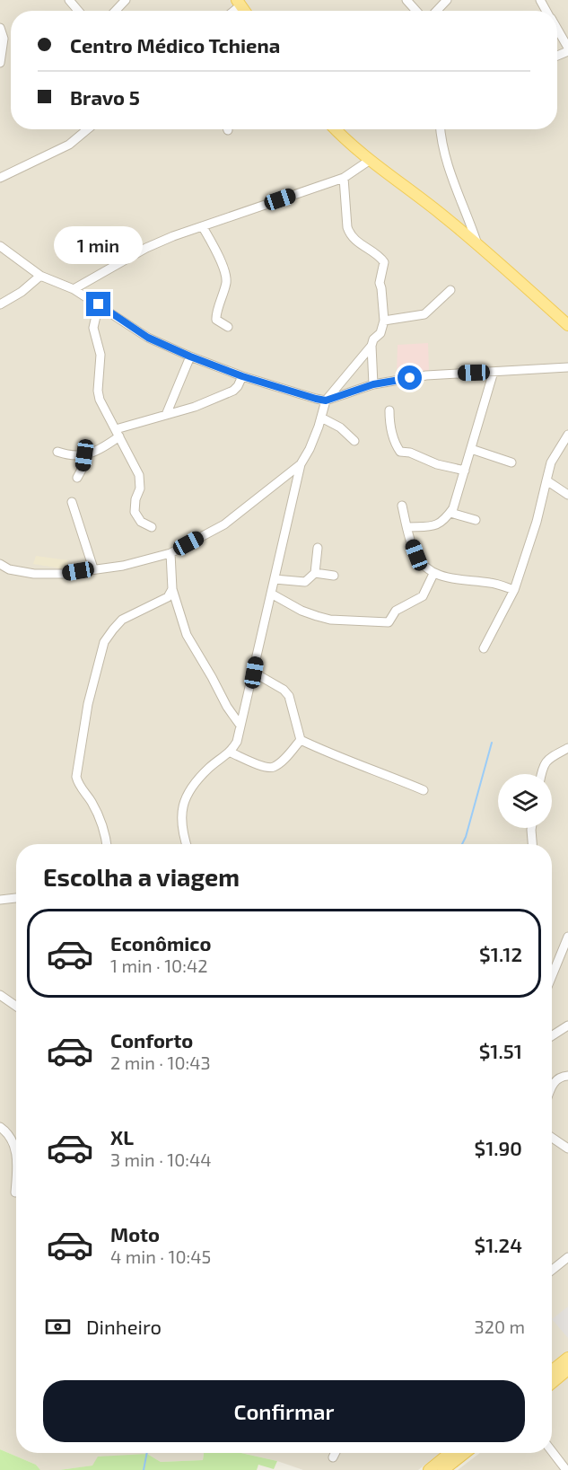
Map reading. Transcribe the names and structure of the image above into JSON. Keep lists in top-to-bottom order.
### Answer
{
  "page": {
    "banner": ["Centro Médico Tchiena", "Bravo 5"],
    "bubble": "1 min",
    "heading": "Escolha a viagem",
    "list": [
      {
        "name": "Econômico",
        "note": "1 min · 10:42",
        "value": "$1.12"
      },
      {
        "name": "Conforto",
        "note": "2 min · 10:43",
        "value": "$1.51"
      },
      {
        "name": "XL",
        "note": "3 min · 10:44",
        "value": "$1.90"
      },
      {
        "name": "Moto",
        "note": "4 min · 10:45",
        "value": "$1.24"
      }
    ],
    "pay": ["Dinheiro", "320 m"],
    "buttons": "Confirmar"
  }
}
